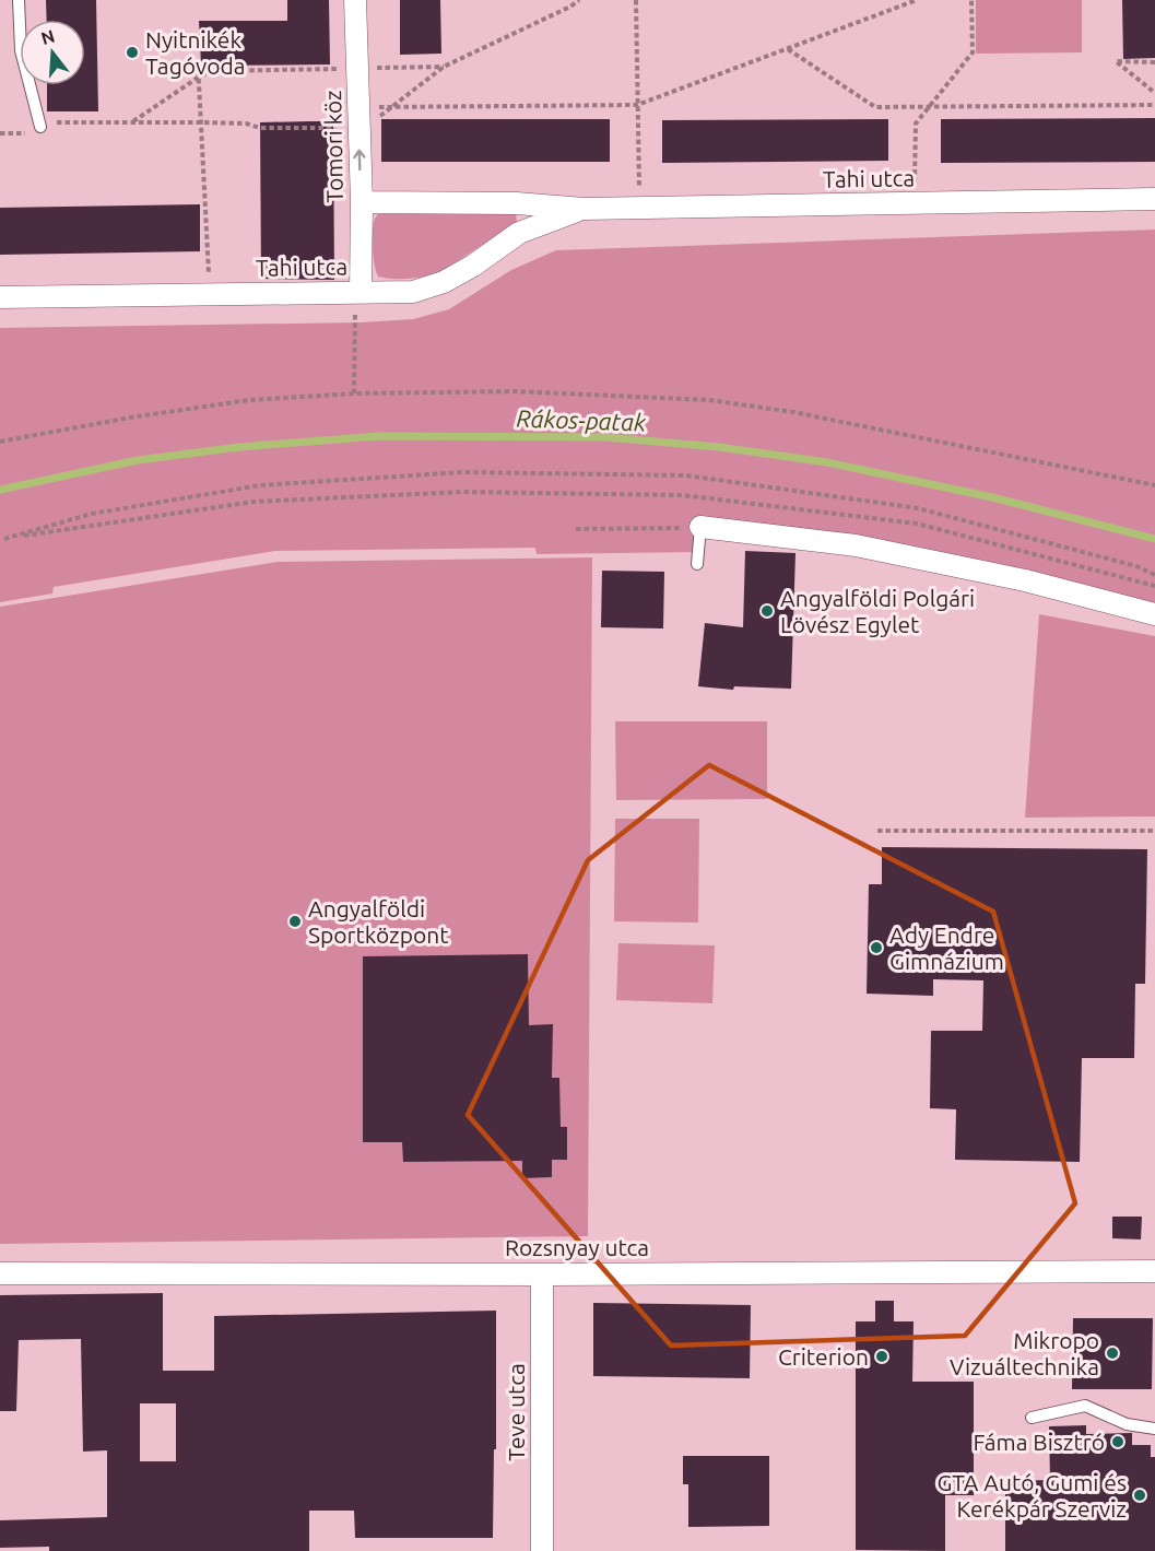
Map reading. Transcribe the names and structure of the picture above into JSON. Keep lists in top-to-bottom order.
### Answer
{
  "streets": {
    "street": [
      "Tomori köz",
      "Tahi utca",
      "Rozsnyay utca",
      "Teve utca"
    ]
  },
  "crossings": [
    ["Tomori köz", "Tahi utca"],
    ["Rozsnyay utca", "Teve utca"]
  ],
  "water": ["Rákos-patak"],
  "places": [
    "Nyitnikék Tagóvoda",
    "Angyalföldi Polgári Lövész Egylet",
    "Angyalföldi Sportközpont",
    "Ady Endre Gimnázium",
    "Mikropo Vizuáltechnika",
    "Criterion",
    "Fáma Bisztró",
    "GTA Autó, Gumi és Kerékpár Szerviz"
  ],
  "north": "top"
}
